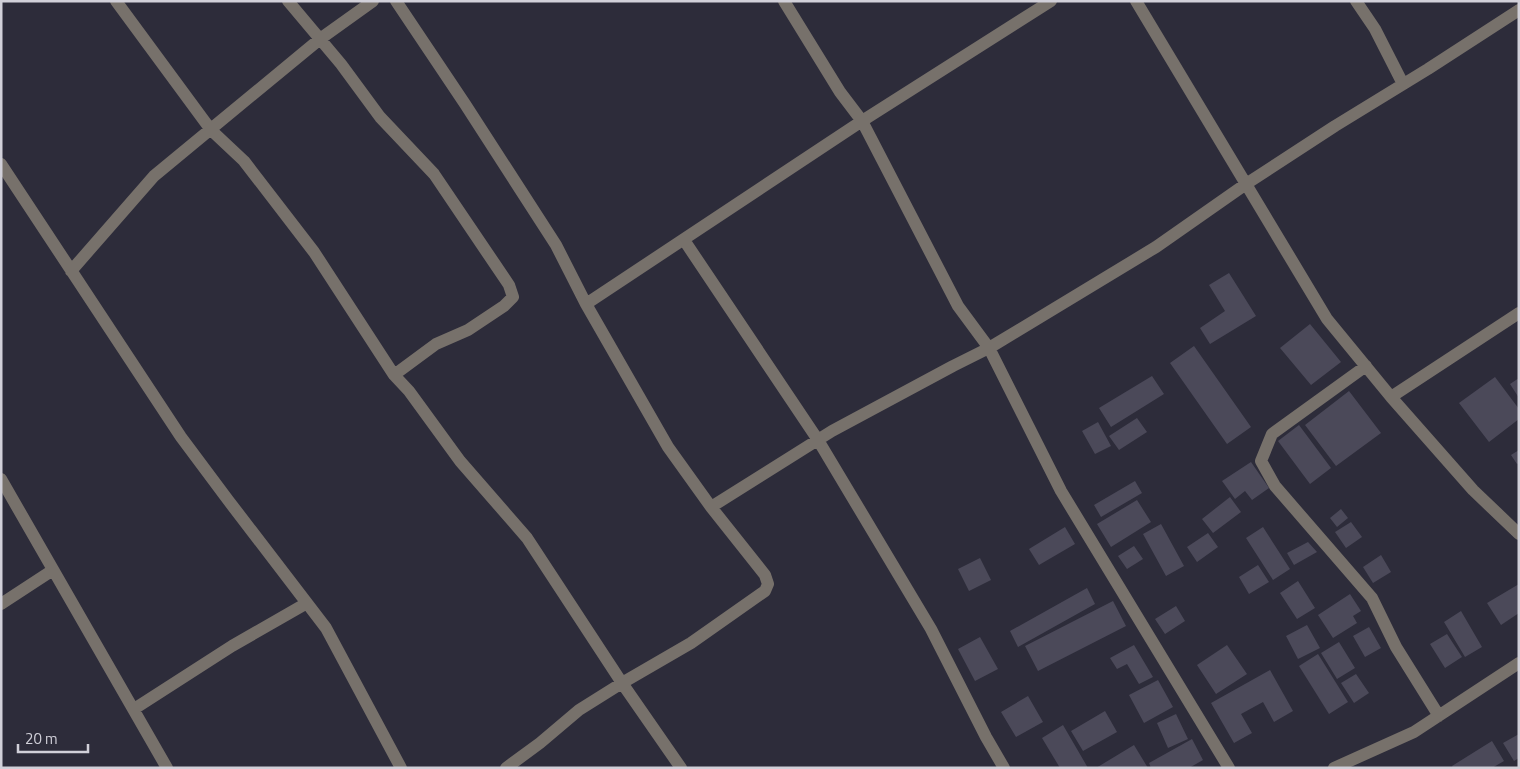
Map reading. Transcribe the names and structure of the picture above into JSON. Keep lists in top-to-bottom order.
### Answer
{
  "scale_bar": "20 m"
}
